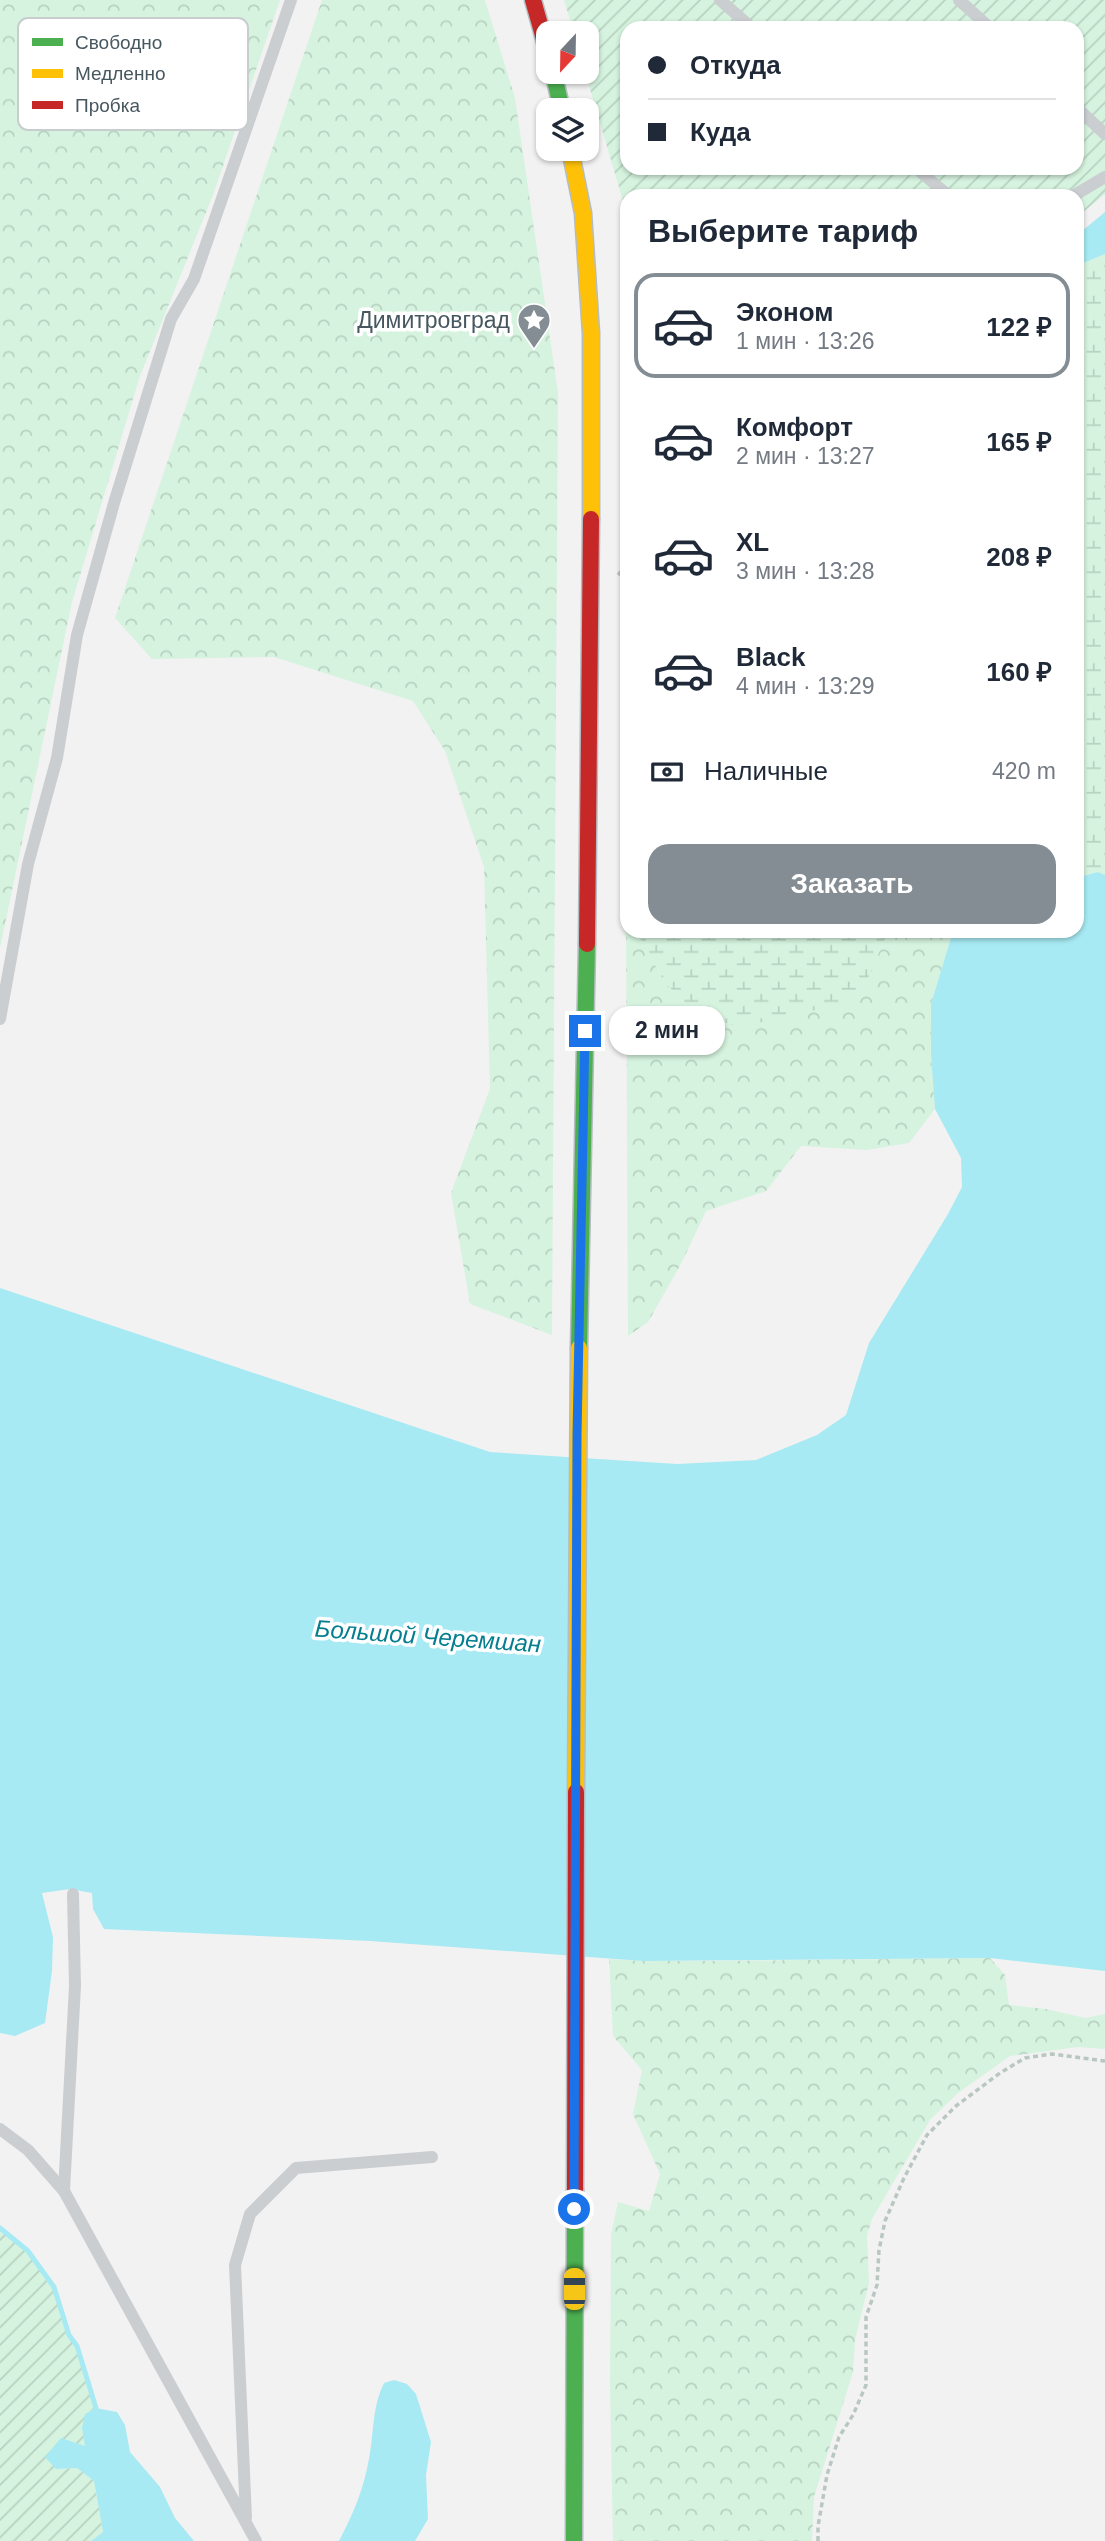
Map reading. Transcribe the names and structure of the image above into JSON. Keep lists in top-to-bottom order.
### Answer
{
  "water": ["Большой Черемшан"],
  "places": {
    "place": ["Димитровград"]
  },
  "legend": ["Свободно", "Медленно", "Пробка"],
  "north": "bottom",
  "page": {
    "banner": ["Откуда", "Куда"],
    "heading": "Выберите тариф",
    "list": [
      {
        "name": "Эконом",
        "note": "1 мин · 13:26",
        "value": "122 ₽"
      },
      {
        "name": "Комфорт",
        "note": "2 мин · 13:27",
        "value": "165 ₽"
      },
      {
        "name": "XL",
        "note": "3 мин · 13:28",
        "value": "208 ₽"
      },
      {
        "name": "Black",
        "note": "4 мин · 13:29",
        "value": "160 ₽"
      }
    ],
    "pay": ["Наличные", "420 m"],
    "buttons": "Заказать",
    "bubble": "2 мин"
  }
}
